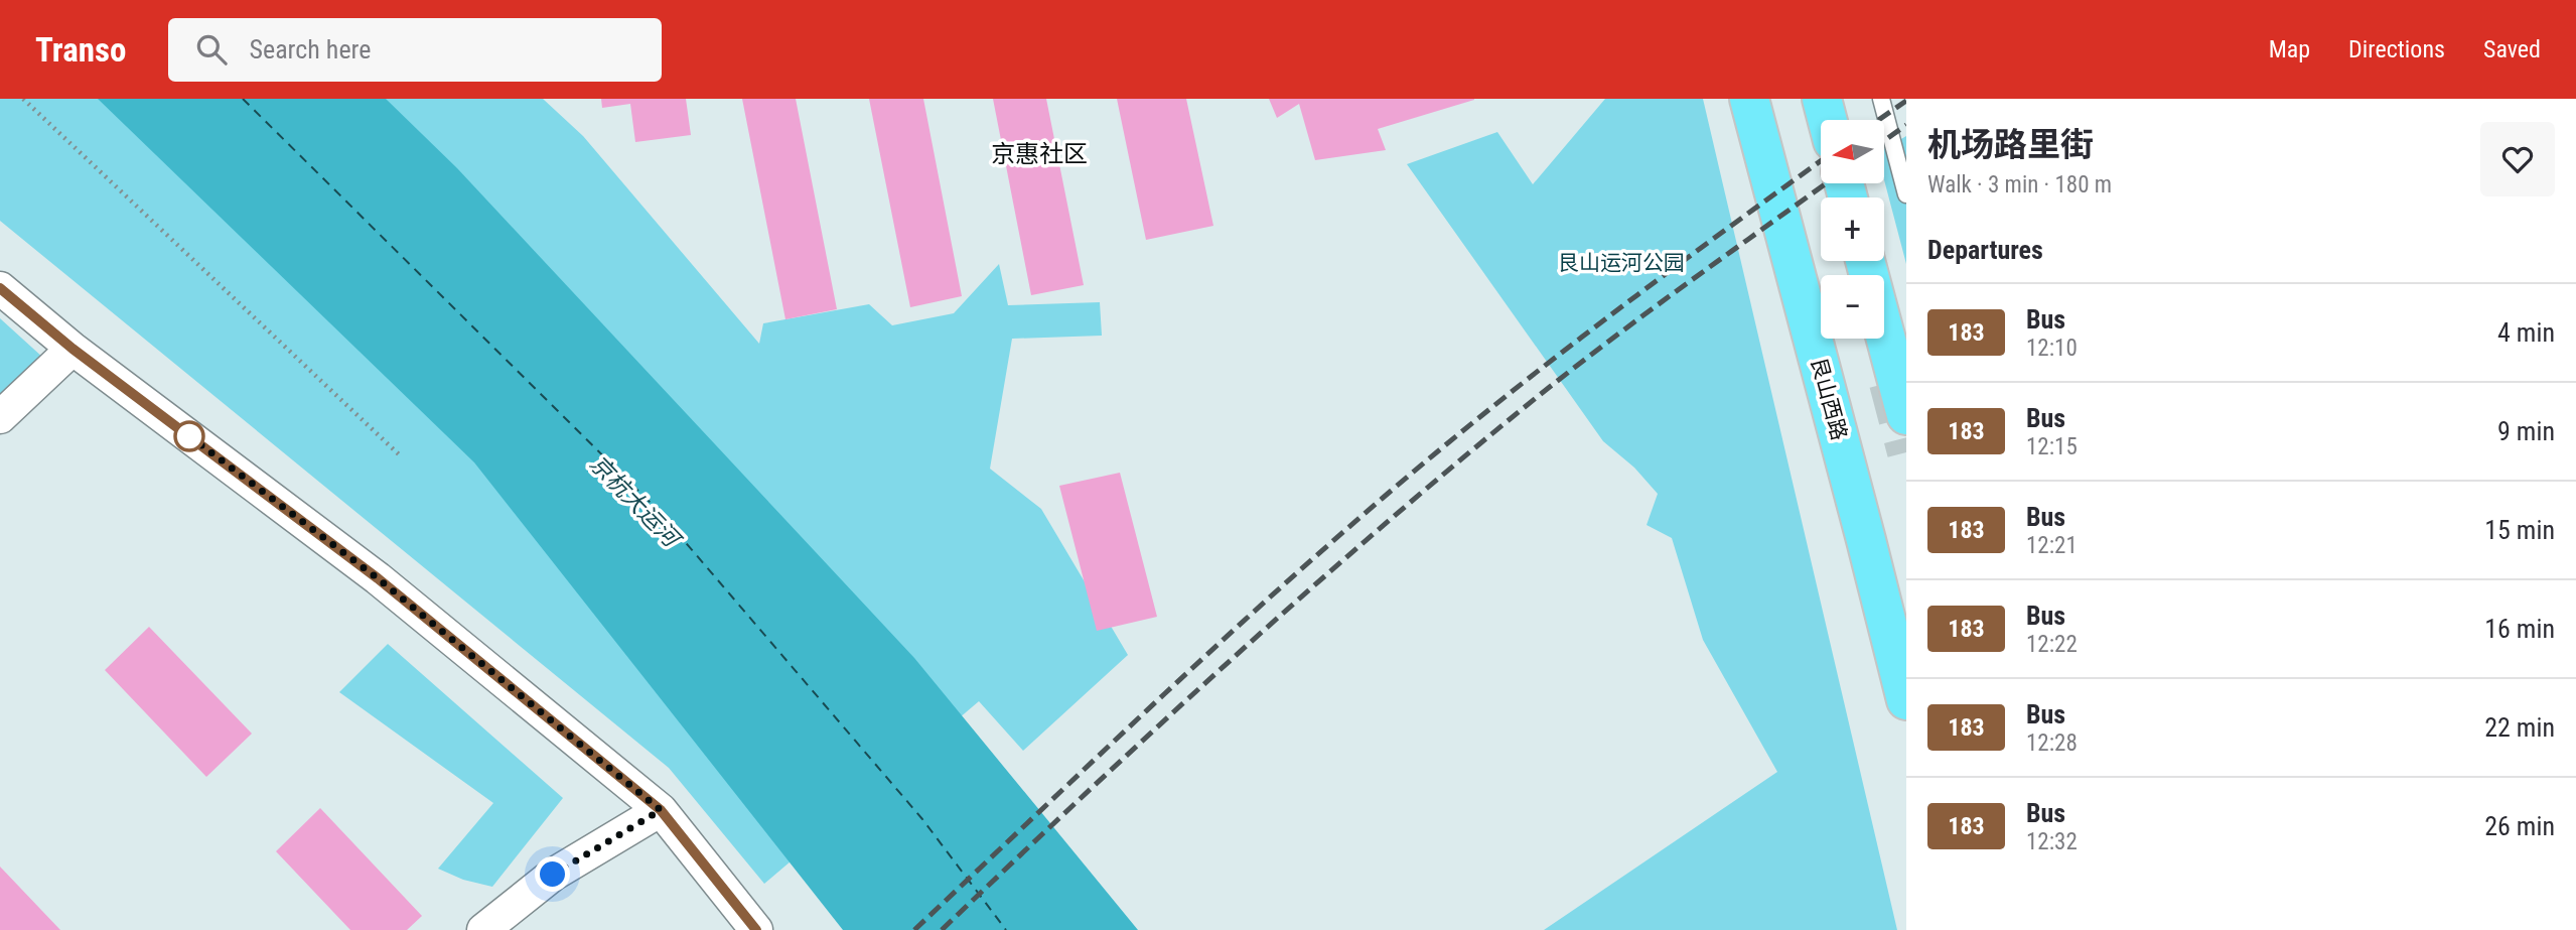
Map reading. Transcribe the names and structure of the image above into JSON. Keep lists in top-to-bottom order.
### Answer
{
  "streets": {
    "main road": ["艮山西路"]
  },
  "districts": ["京惠社区"],
  "water": ["京杭大运河"],
  "parks": ["艮山运河公园"],
  "lines": ["bus line 183"],
  "north": "left",
  "page": {
    "header": "Transo",
    "search": "Search here",
    "nav": ["Map", "Directions", "Saved"],
    "heading": [
      ["机场路里街", "Walk · 3 min · 180 m"],
      "Departures"
    ],
    "map_buttons": ["+", "−"],
    "list": [
      {
        "mark": "183",
        "name": "Bus",
        "note": "12:10",
        "value": "4 min"
      },
      {
        "mark": "183",
        "name": "Bus",
        "note": "12:15",
        "value": "9 min"
      },
      {
        "mark": "183",
        "name": "Bus",
        "note": "12:21",
        "value": "15 min"
      },
      {
        "mark": "183",
        "name": "Bus",
        "note": "12:22",
        "value": "16 min"
      },
      {
        "mark": "183",
        "name": "Bus",
        "note": "12:28",
        "value": "22 min"
      },
      {
        "mark": "183",
        "name": "Bus",
        "note": "12:32",
        "value": "26 min"
      }
    ]
  }
}
